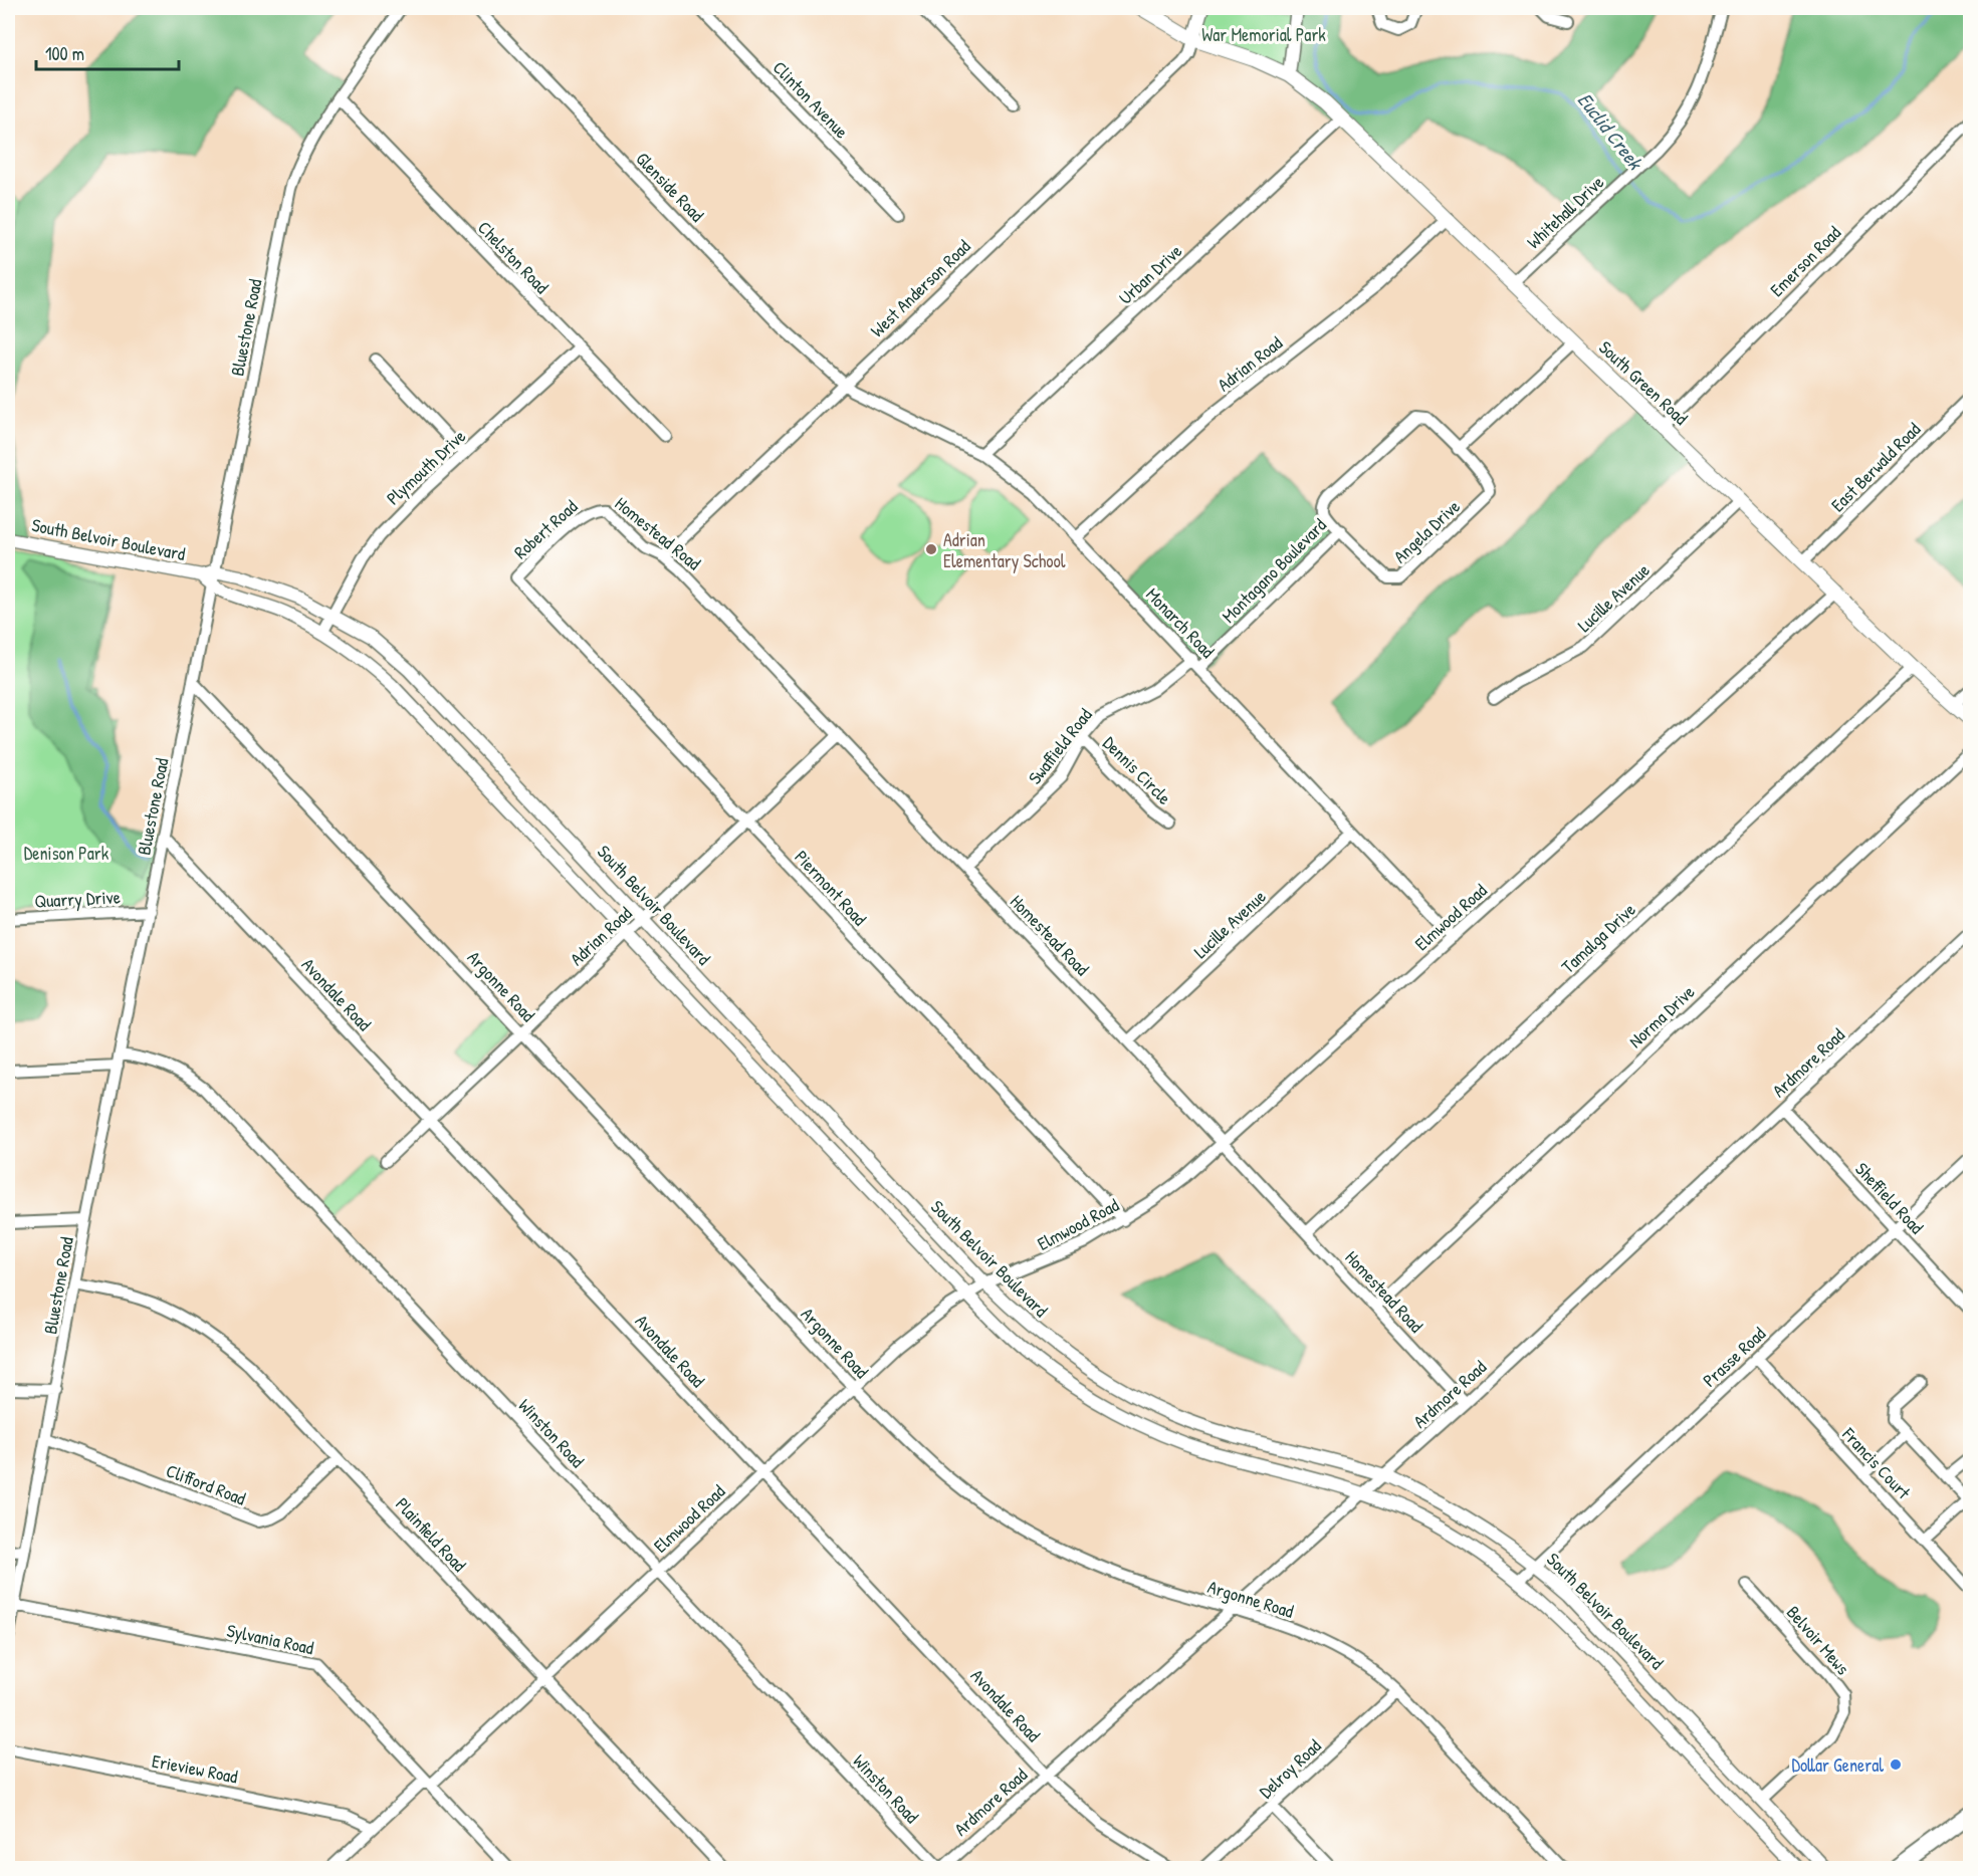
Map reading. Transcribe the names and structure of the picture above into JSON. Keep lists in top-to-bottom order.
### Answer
{
  "streets": {
    "main road": ["South Green Road"],
    "street": [
      "Clinton Avenue",
      "Glenside Road",
      "Whitehall Drive",
      "Chelston Road",
      "Emerson Road",
      "Urban Drive",
      "West Anderson Road",
      "Bluestone Road",
      "Adrian Road",
      "Plymouth Drive",
      "East Berwald Road",
      "Robert Road",
      "Angela Drive",
      "Homestead Road",
      "South Belvoir Boulevard",
      "Montagano Boulevard",
      "Lucille Avenue",
      "Monarch Road",
      "Swaffield Road",
      "Dennis Circle",
      "Piermont Road",
      "Quarry Drive",
      "Elmwood Road",
      "Tamalga Drive",
      "Argonne Road",
      "Avondale Road",
      "Norma Drive",
      "Ardmore Road",
      "Sheffield Road",
      "Prasse Road",
      "Winston Road",
      "Francis Court",
      "Clifford Road",
      "Plainfield Road",
      "Sylvania Road",
      "Belvoir Mews",
      "Erieview Road",
      "Delroy Road"
    ]
  },
  "crossings": [
    ["Glenside Road", "West Anderson Road"],
    ["Glenside Road", "Monarch Road"],
    ["Whitehall Drive", "South Green Road"],
    ["Chelston Road", "Bluestone Road"],
    ["Chelston Road", "Plymouth Drive"],
    ["Emerson Road", "South Green Road"],
    ["Urban Drive", "South Green Road"],
    ["Urban Drive", "Monarch Road"],
    ["West Anderson Road", "South Green Road"],
    ["West Anderson Road", "Homestead Road"],
    ["West Anderson Road", "Monarch Road"],
    ["Bluestone Road", "South Belvoir Boulevard"],
    ["Bluestone Road", "Quarry Drive"],
    ["Bluestone Road", "Argonne Road"],
    ["Bluestone Road", "Avondale Road"],
    ["Bluestone Road", "Winston Road"],
    ["Bluestone Road", "Clifford Road"],
    ["Bluestone Road", "Plainfield Road"],
    ["Bluestone Road", "Sylvania Road"],
    ["Adrian Road", "South Green Road"],
    ["Adrian Road", "Homestead Road"],
    ["Adrian Road", "South Belvoir Boulevard"],
    ["Adrian Road", "Monarch Road"],
    ["Adrian Road", "Piermont Road"],
    ["Adrian Road", "Argonne Road"],
    ["Adrian Road", "Avondale Road"],
    ["South Green Road", "East Berwald Road"],
    ["South Green Road", "Lucille Avenue"],
    ["South Green Road", "Elmwood Road"],
    ["South Green Road", "Tamalga Drive"],
    ["Plymouth Drive", "South Belvoir Boulevard"],
    ["Robert Road", "Homestead Road"],
    ["Robert Road", "Piermont Road"],
    ["Angela Drive", "Montagano Boulevard"],
    ["Homestead Road", "Lucille Avenue"],
    ["Homestead Road", "Swaffield Road"],
    ["Homestead Road", "Elmwood Road"],
    ["Homestead Road", "Tamalga Drive"],
    ["Homestead Road", "Norma Drive"],
    ["Homestead Road", "Ardmore Road"],
    ["South Belvoir Boulevard", "Elmwood Road"],
    ["South Belvoir Boulevard", "Ardmore Road"],
    ["South Belvoir Boulevard", "Prasse Road"],
    ["South Belvoir Boulevard", "Belvoir Mews"],
    ["Montagano Boulevard", "Monarch Road"],
    ["Montagano Boulevard", "Swaffield Road"],
    ["Lucille Avenue", "Monarch Road"],
    ["Monarch Road", "Swaffield Road"],
    ["Monarch Road", "Elmwood Road"],
    ["Swaffield Road", "Dennis Circle"],
    ["Piermont Road", "Elmwood Road"],
    ["Elmwood Road", "Argonne Road"],
    ["Elmwood Road", "Avondale Road"],
    ["Elmwood Road", "Winston Road"],
    ["Elmwood Road", "Plainfield Road"],
    ["Elmwood Road", "Sylvania Road"],
    ["Elmwood Road", "Erieview Road"],
    ["Argonne Road", "Ardmore Road"],
    ["Argonne Road", "Delroy Road"],
    ["Avondale Road", "Ardmore Road"],
    ["Ardmore Road", "Sheffield Road"],
    ["Ardmore Road", "Winston Road"],
    ["Sheffield Road", "Prasse Road"],
    ["Prasse Road", "Francis Court"],
    ["Clifford Road", "Plainfield Road"]
  ],
  "water": ["Euclid Creek"],
  "parks": ["War Memorial Park", "Denison Park"],
  "places": ["Adrian Elementary School", "Dollar General"],
  "scale_bar": "100 m"
}
